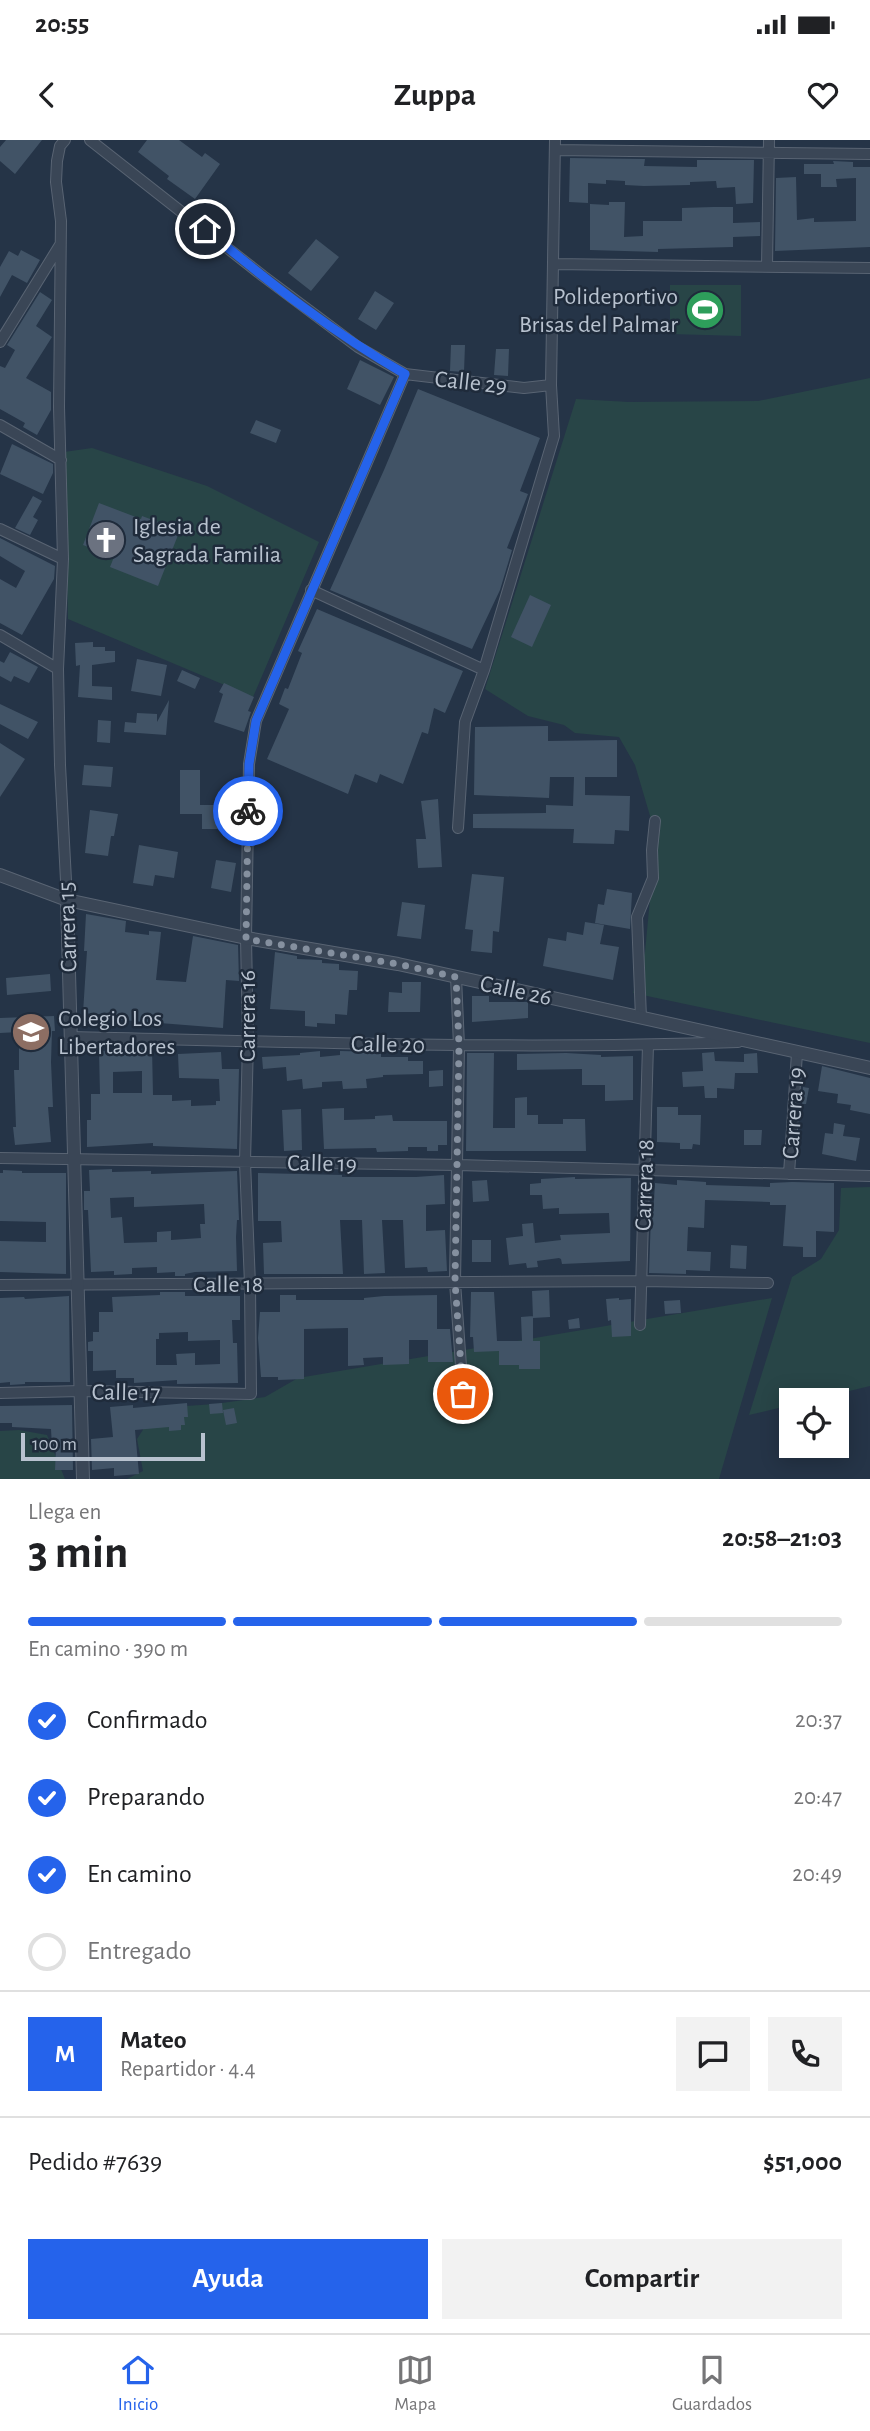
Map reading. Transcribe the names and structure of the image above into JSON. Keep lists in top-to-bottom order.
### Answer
{
  "streets": {
    "street": [
      "Calle 29",
      "Carrera 15",
      "Calle 26",
      "Carrera 16",
      "Calle 20",
      "Carrera 19",
      "Calle 19",
      "Carrera 18",
      "Calle 18",
      "Calle 17"
    ]
  },
  "crossings": [
    ["Calle 29", "Carrera 16"],
    ["Carrera 15", "Calle 26"],
    ["Carrera 15", "Calle 20"],
    ["Carrera 15", "Calle 19"],
    ["Carrera 15", "Calle 18"],
    ["Carrera 15", "Calle 17"],
    ["Calle 26", "Carrera 16"],
    ["Calle 26", "Calle 20"],
    ["Calle 26", "Carrera 19"],
    ["Carrera 16", "Calle 20"],
    ["Carrera 16", "Calle 19"],
    ["Carrera 16", "Calle 18"],
    ["Carrera 16", "Calle 17"],
    ["Calle 20", "Carrera 18"],
    ["Carrera 19", "Calle 19"],
    ["Calle 19", "Carrera 18"],
    ["Carrera 18", "Calle 18"]
  ],
  "places": {
    "sports": ["Polideportivo Brisas del Palmar"],
    "church": ["Iglesia de Sagrada Familia"],
    "school or university": ["Colegio Los Libertadores"]
  },
  "scale_bar": "100 m",
  "page": {
    "status": "20:55",
    "header": "Zuppa",
    "scale": "100 m",
    "heading": ["3 min", "Llega en", "20:58–21:03"],
    "panel": [
      "Mateo",
      "Repartidor · 4.4",
      "Pedido #7639",
      "$51,000"
    ],
    "bar": "En camino · 390 m",
    "list": [
      ["Confirmado", "20:37"],
      ["Preparando", "20:47"],
      ["En camino", "20:49"],
      "Entregado"
    ],
    "round": "M",
    "buttons": ["Ayuda", "Compartir"],
    "tabs": ["Inicio", "Mapa", "Guardados"]
  }
}
